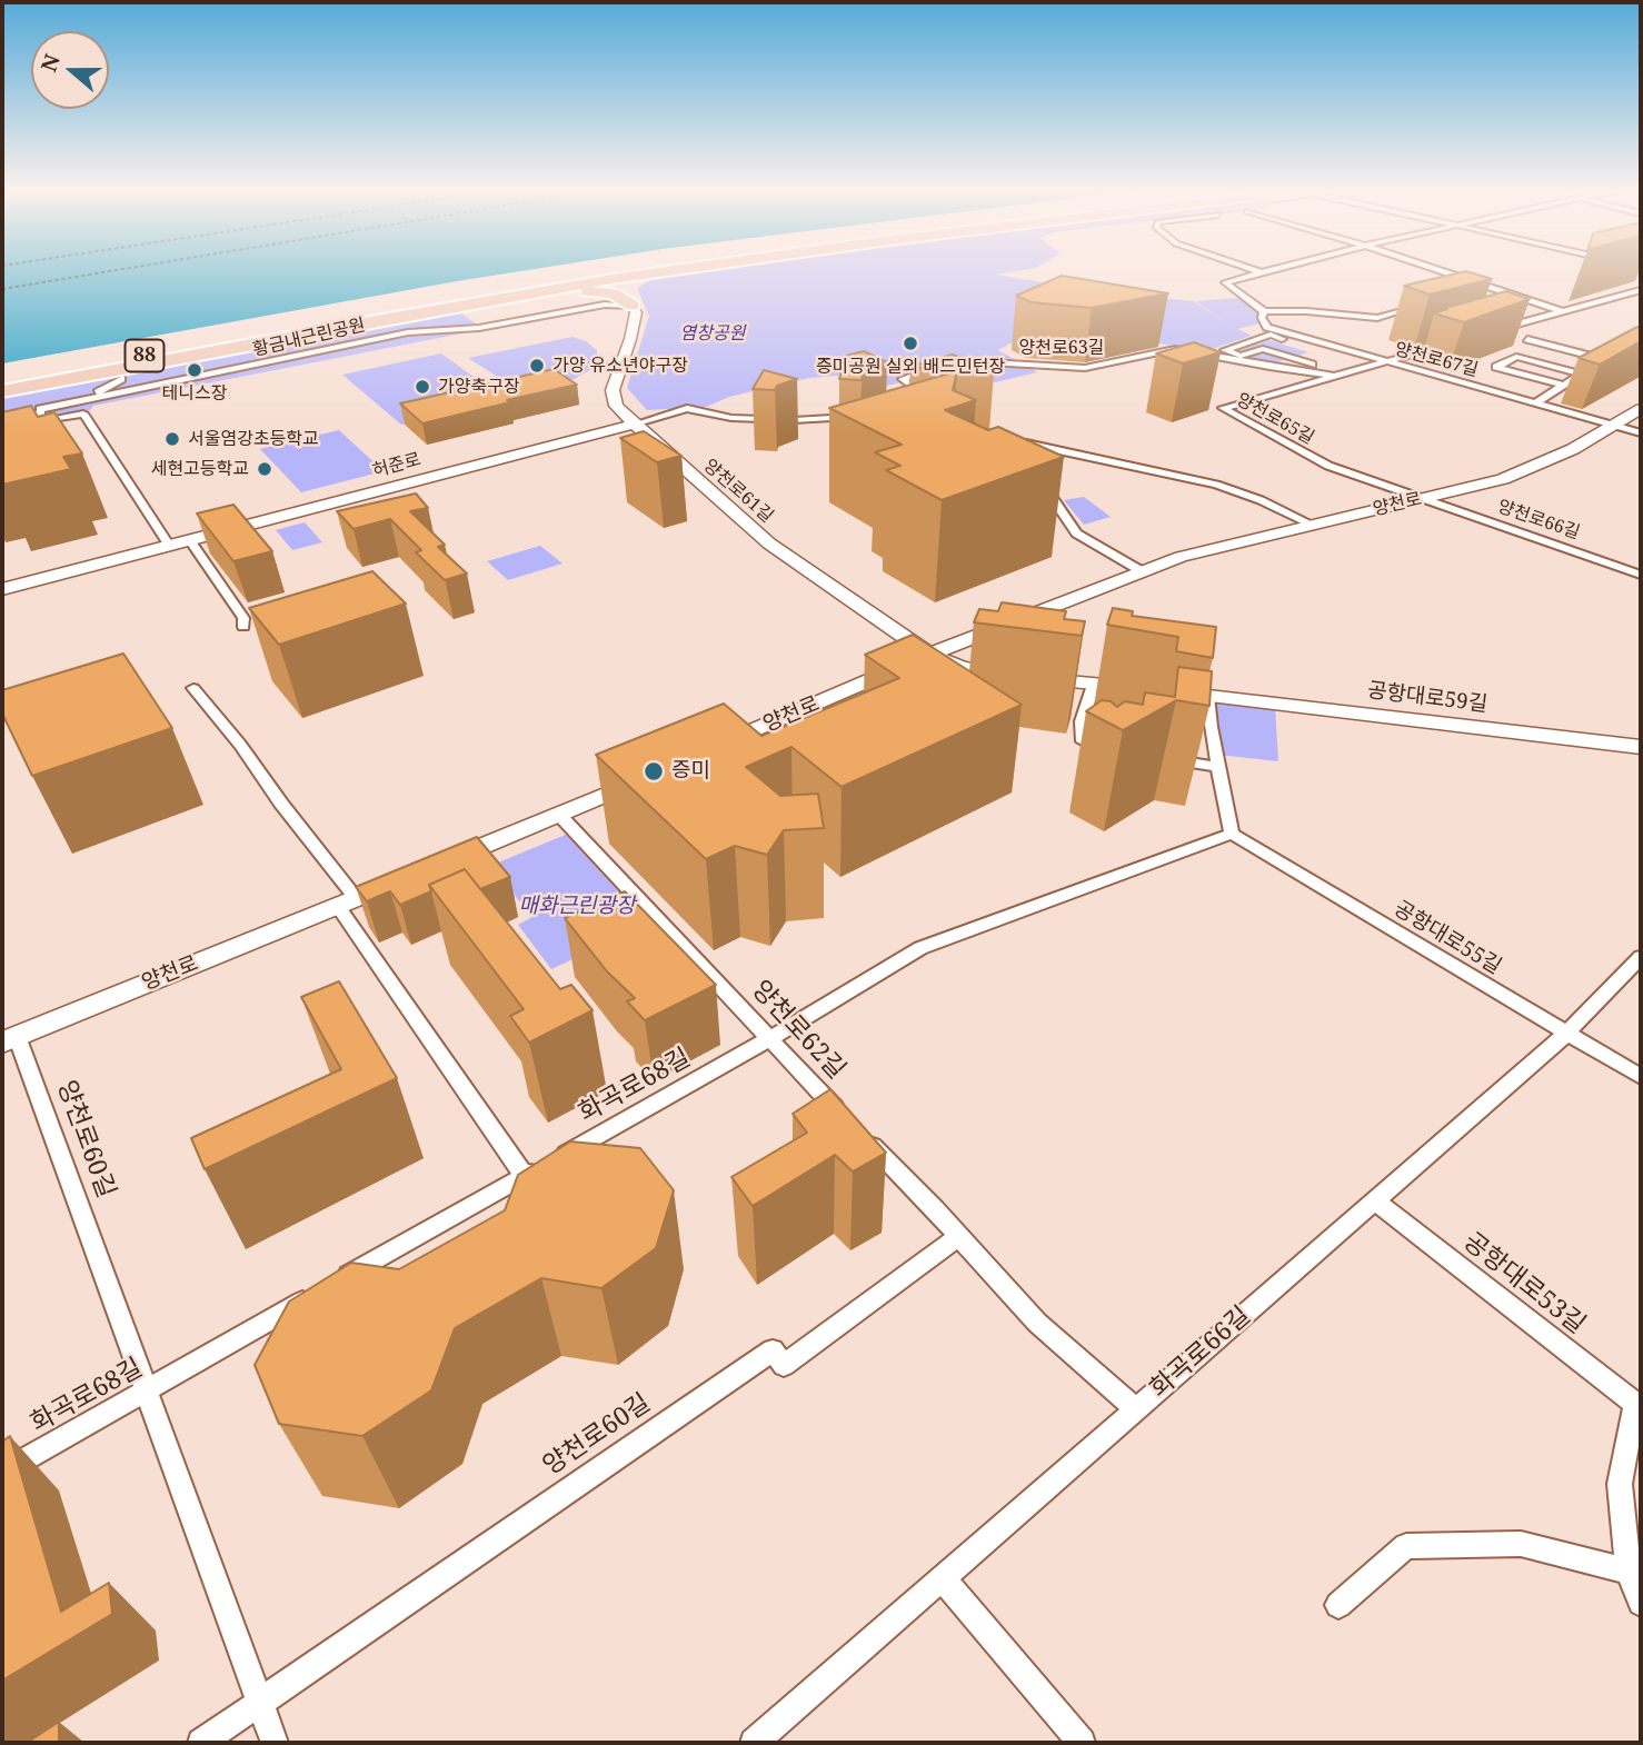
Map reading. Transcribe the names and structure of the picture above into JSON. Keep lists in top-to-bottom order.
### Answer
{
  "streets": {
    "highway": ["88"],
    "main road": [
      "허준로",
      "양천로61길",
      "양천로",
      "공항대로59길"
    ],
    "street": [
      "황금내근린공원",
      "양천로63길",
      "양천로67길",
      "양천로65길",
      "양천로66길",
      "공항대로55길",
      "양천로62길",
      "화곡로68길",
      "양천로60길",
      "공항대로53길",
      "화곡로66길"
    ]
  },
  "crossings": [
    ["황금내근린공원", "양천로61길"],
    ["양천로63길", "양천로65길"],
    ["양천로67길", "양천로65길"],
    ["양천로67길", "양천로"],
    ["양천로65길", "양천로"],
    ["양천로65길", "양천로66길"],
    ["허준로", "양천로61길"],
    ["양천로61길", "양천로"],
    ["양천로61길", "공항대로59길"],
    ["양천로", "양천로66길"],
    ["양천로", "공항대로59길"],
    ["양천로", "양천로60길"],
    ["공항대로55길", "화곡로68길"],
    ["공항대로55길", "화곡로66길"],
    ["양천로62길", "화곡로68길"],
    ["양천로62길", "양천로60길"],
    ["양천로62길", "화곡로66길"],
    ["화곡로68길", "양천로60길"],
    ["공항대로53길", "화곡로66길"]
  ],
  "parks": ["염창공원", "매화근린광장"],
  "places": [
    "증미공원 실외 배드민턴장",
    "가양 유소년야구장",
    "테니스장",
    "가양축구장",
    "서울염강초등학교",
    "세현고등학교",
    "증미"
  ],
  "north": "left"
}
